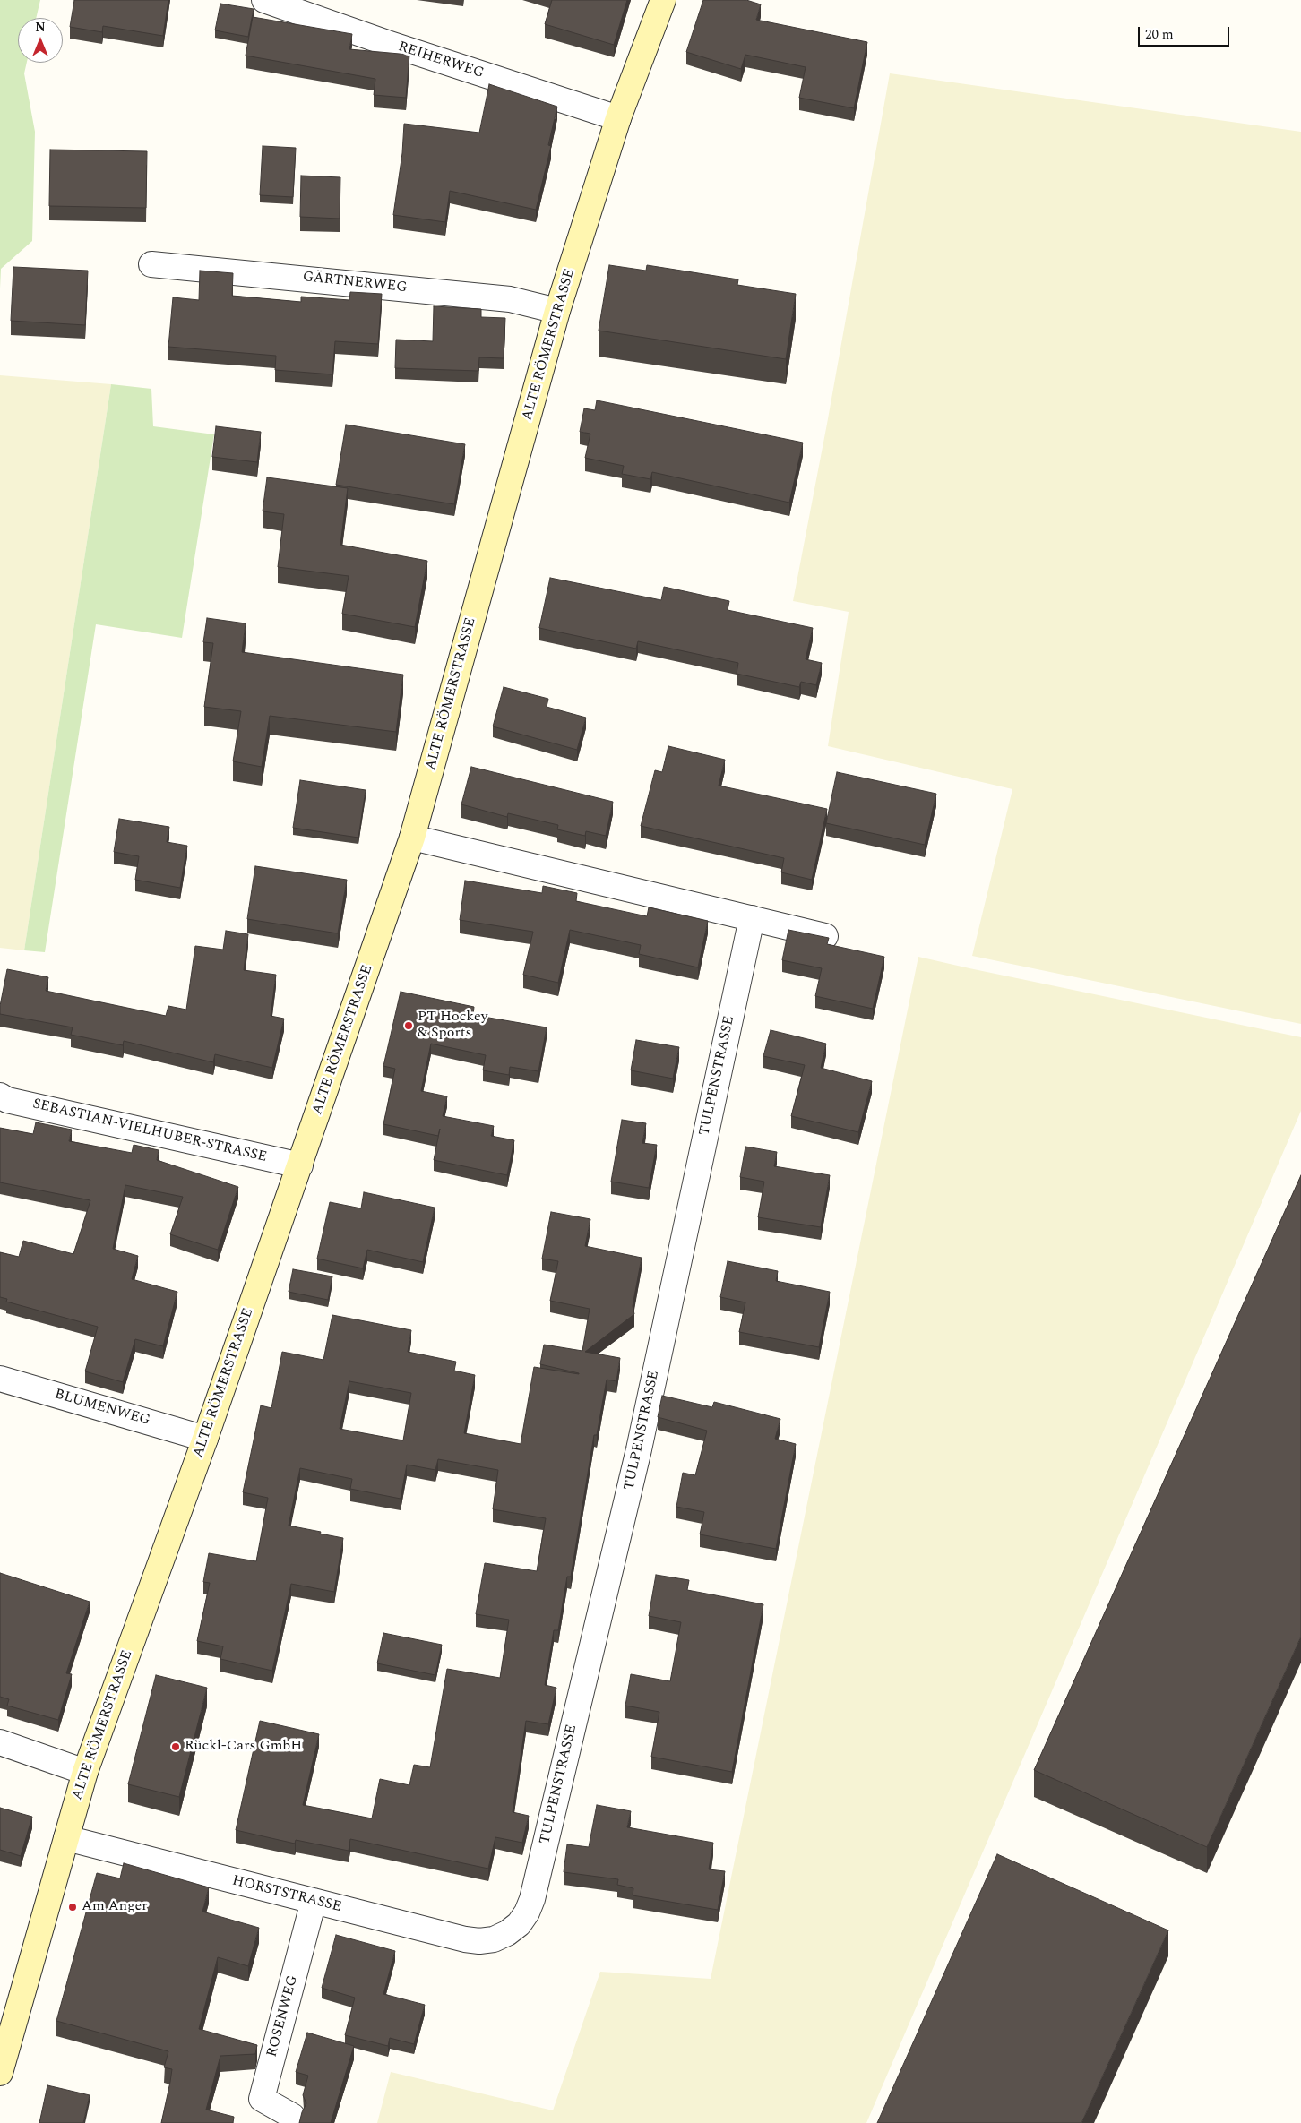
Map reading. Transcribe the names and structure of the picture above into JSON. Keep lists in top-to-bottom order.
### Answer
{
  "streets": {
    "main road": ["ALTE RÖMERSTRASSE"],
    "street": [
      "REIHERWEG",
      "GÄRTNERWEG",
      "TULPENSTRASSE",
      "SEBASTIAN-VIELHUBER-STRASSE",
      "BLUMENWEG",
      "HORSTSTRASSE",
      "ROSENWEG"
    ]
  },
  "crossings": [
    ["REIHERWEG", "ALTE RÖMERSTRASSE"],
    ["GÄRTNERWEG", "ALTE RÖMERSTRASSE"],
    ["ALTE RÖMERSTRASSE", "SEBASTIAN-VIELHUBER-STRASSE"],
    ["ALTE RÖMERSTRASSE", "BLUMENWEG"],
    ["ALTE RÖMERSTRASSE", "HORSTSTRASSE"],
    ["TULPENSTRASSE", "HORSTSTRASSE"],
    ["HORSTSTRASSE", "ROSENWEG"]
  ],
  "places": ["PT Hockey & Sports", "Rückl-Cars GmbH", "Am Anger"],
  "scale_bar": "20 m",
  "north": "top"
}
